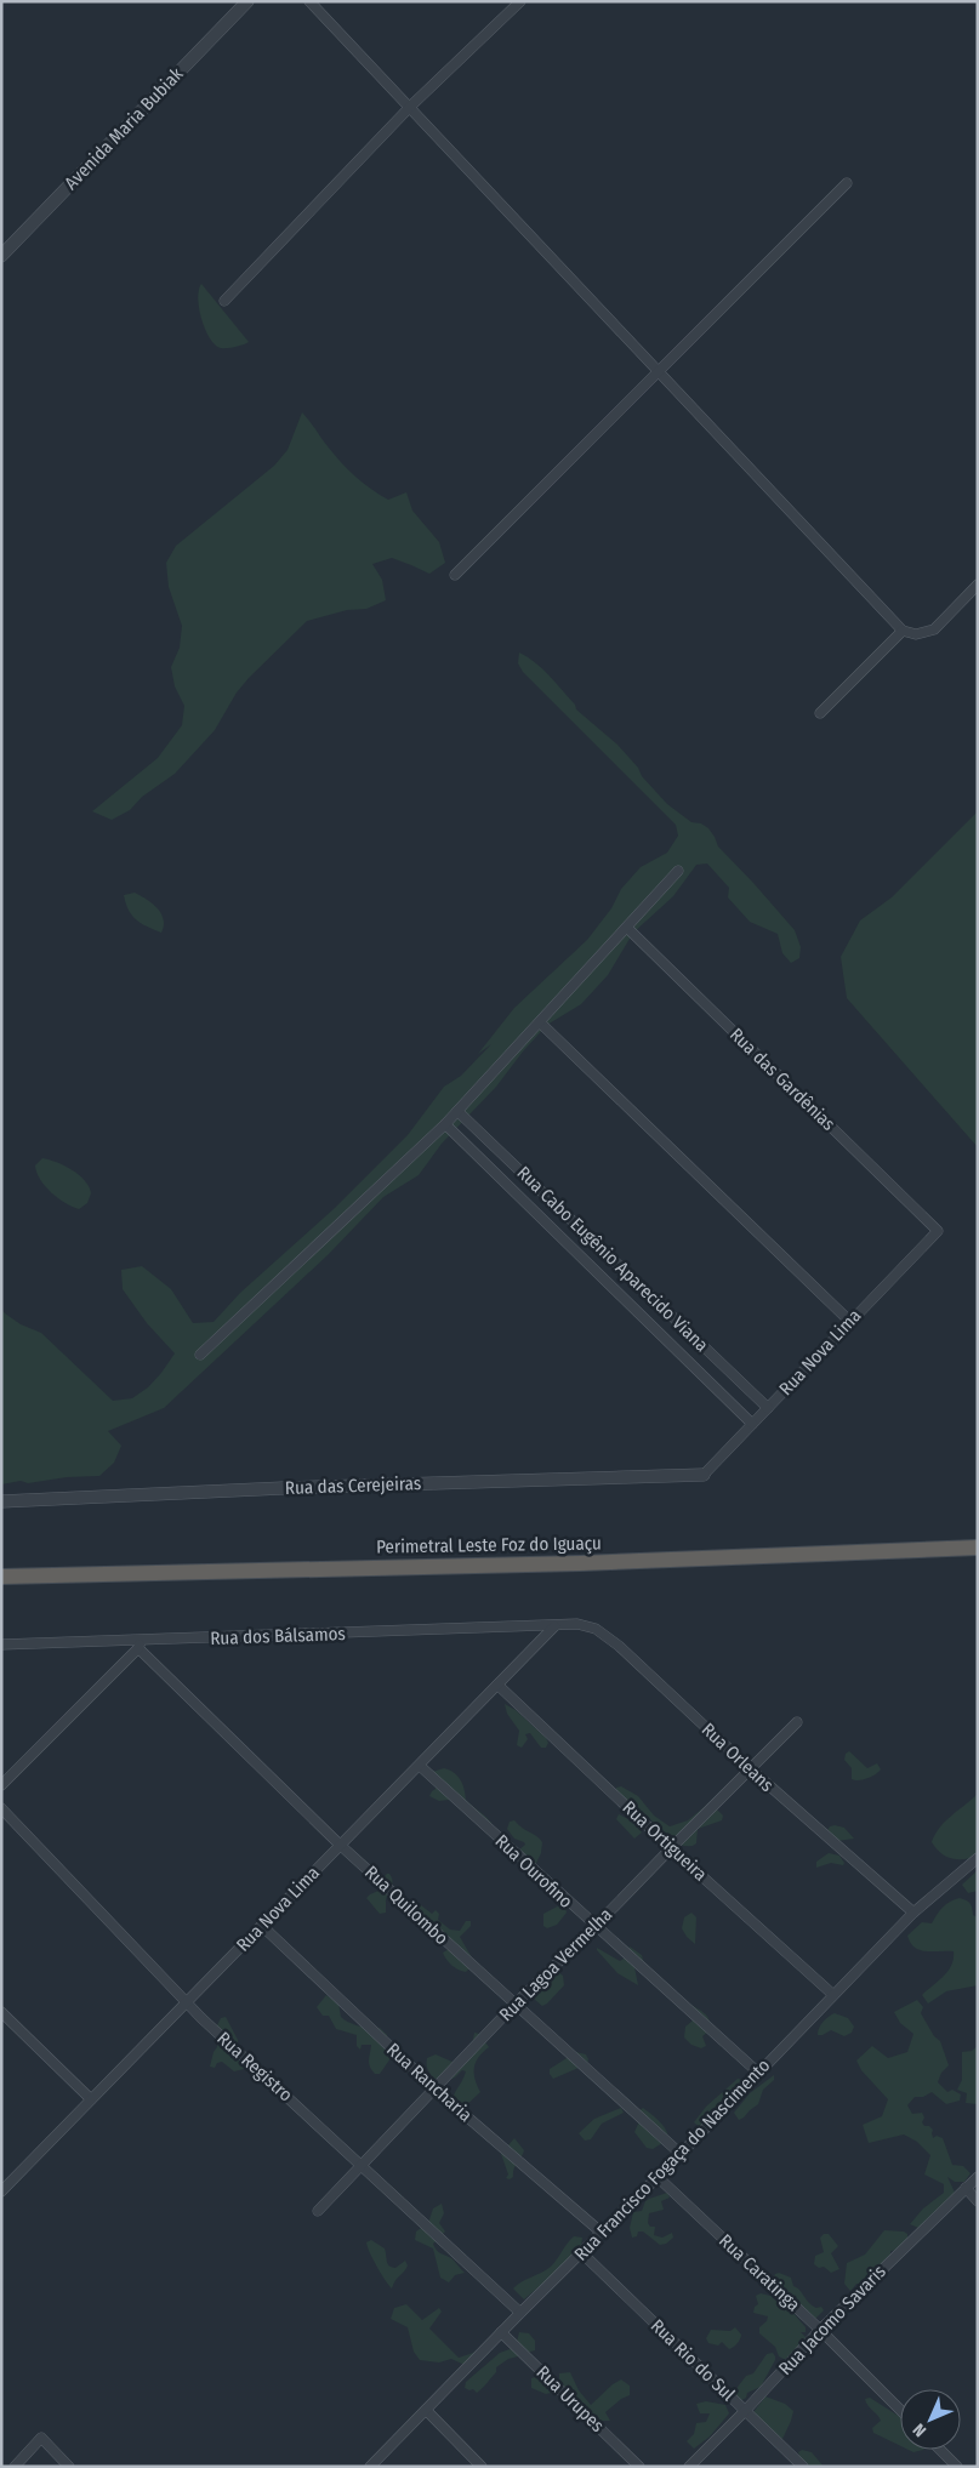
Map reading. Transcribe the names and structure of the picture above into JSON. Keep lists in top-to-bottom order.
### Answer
{
  "streets": {
    "highway": ["Perimetral Leste Foz do Iguaçu"],
    "street": [
      "Avenida Maria Bubiak",
      "Rua das Gardênias",
      "Rua Cabo Eugênio Aparecido Viana",
      "Rua Nova Lima",
      "Rua das Cerejeiras",
      "Rua dos Bálsamos",
      "Rua Orleans",
      "Rua Ortigueira",
      "Rua Ourofino",
      "Rua Quilombo",
      "Rua Lagoa Vermelha",
      "Rua Registro",
      "Rua Rancharia",
      "Rua Francisco Fogaça do Nascimento",
      "Rua Caratinga",
      "Rua Jacomo Savaris",
      "Rua Rio do Sul",
      "Rua Urupes"
    ]
  },
  "crossings": [
    ["Rua das Gardênias", "Rua Nova Lima"],
    ["Rua Cabo Eugênio Aparecido Viana", "Rua Nova Lima"],
    ["Rua Nova Lima", "Rua das Cerejeiras"],
    ["Rua Nova Lima", "Rua dos Bálsamos"],
    ["Rua Nova Lima", "Rua Orleans"],
    ["Rua Nova Lima", "Rua Ortigueira"],
    ["Rua Nova Lima", "Rua Ourofino"],
    ["Rua Nova Lima", "Rua Quilombo"],
    ["Rua Nova Lima", "Rua Registro"],
    ["Rua Nova Lima", "Rua Rancharia"],
    ["Rua dos Bálsamos", "Rua Orleans"],
    ["Rua dos Bálsamos", "Rua Quilombo"],
    ["Rua Orleans", "Rua Lagoa Vermelha"],
    ["Rua Orleans", "Rua Francisco Fogaça do Nascimento"],
    ["Rua Ortigueira", "Rua Lagoa Vermelha"],
    ["Rua Ortigueira", "Rua Francisco Fogaça do Nascimento"],
    ["Rua Ourofino", "Rua Lagoa Vermelha"],
    ["Rua Ourofino", "Rua Francisco Fogaça do Nascimento"],
    ["Rua Quilombo", "Rua Lagoa Vermelha"],
    ["Rua Quilombo", "Rua Francisco Fogaça do Nascimento"],
    ["Rua Lagoa Vermelha", "Rua Registro"],
    ["Rua Lagoa Vermelha", "Rua Rancharia"],
    ["Rua Registro", "Rua Francisco Fogaça do Nascimento"],
    ["Rua Rancharia", "Rua Francisco Fogaça do Nascimento"],
    ["Rua Francisco Fogaça do Nascimento", "Rua Caratinga"],
    ["Rua Francisco Fogaça do Nascimento", "Rua Rio do Sul"],
    ["Rua Francisco Fogaça do Nascimento", "Rua Urupes"],
    ["Rua Caratinga", "Rua Jacomo Savaris"],
    ["Rua Jacomo Savaris", "Rua Rio do Sul"]
  ],
  "north": "bottom left"
}
